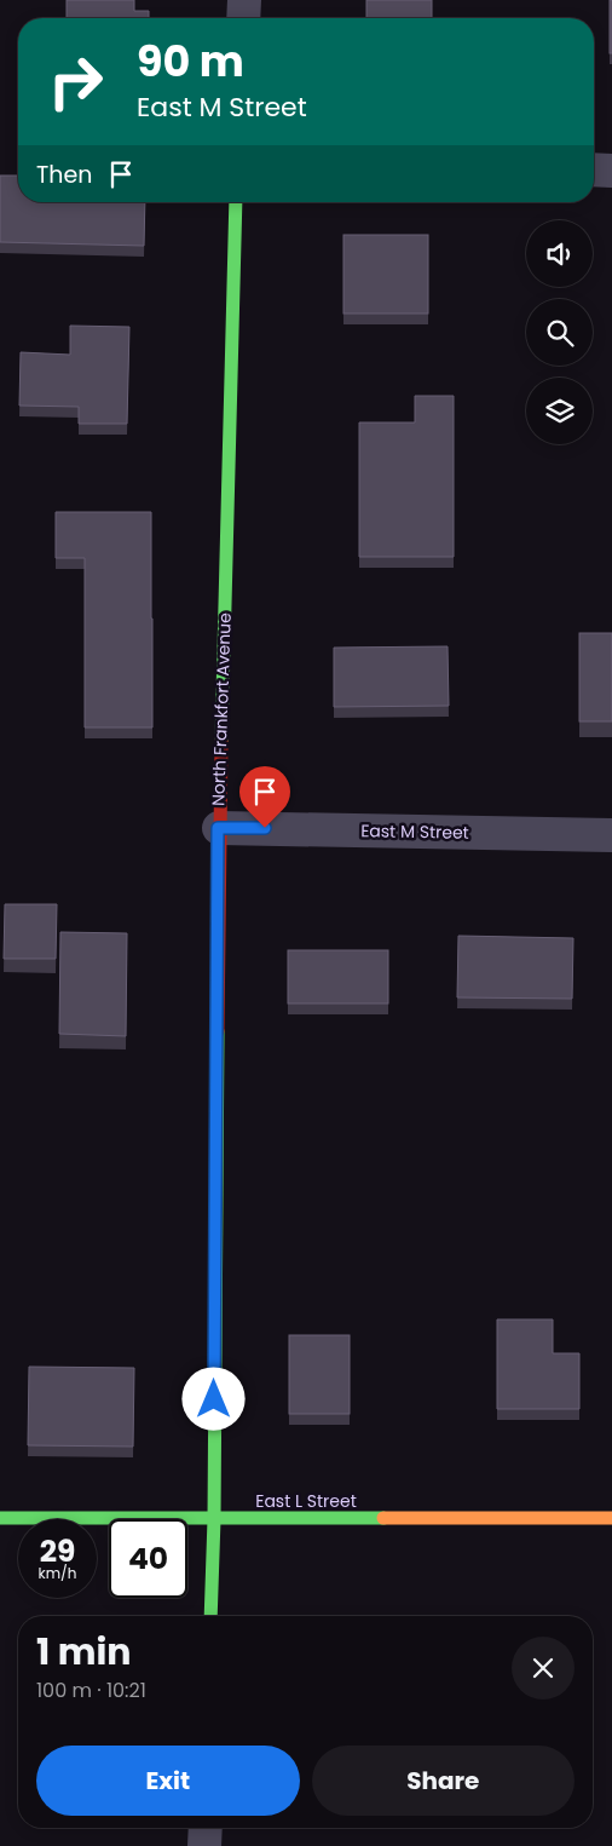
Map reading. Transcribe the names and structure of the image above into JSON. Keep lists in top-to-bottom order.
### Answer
{
  "streets": {
    "street": ["North Frankfort Avenue", "East M Street", "East L Street"]
  },
  "crossings": [
    ["North Frankfort Avenue", "East M Street"],
    ["North Frankfort Avenue", "East L Street"]
  ],
  "page": {
    "turn": ["90 m", "East M Street"],
    "then": "Then",
    "speed": "29 km/h",
    "limit": "40",
    "heading": ["1 min", "100 m · 10:21"],
    "buttons": ["Exit", "Share"]
  }
}
